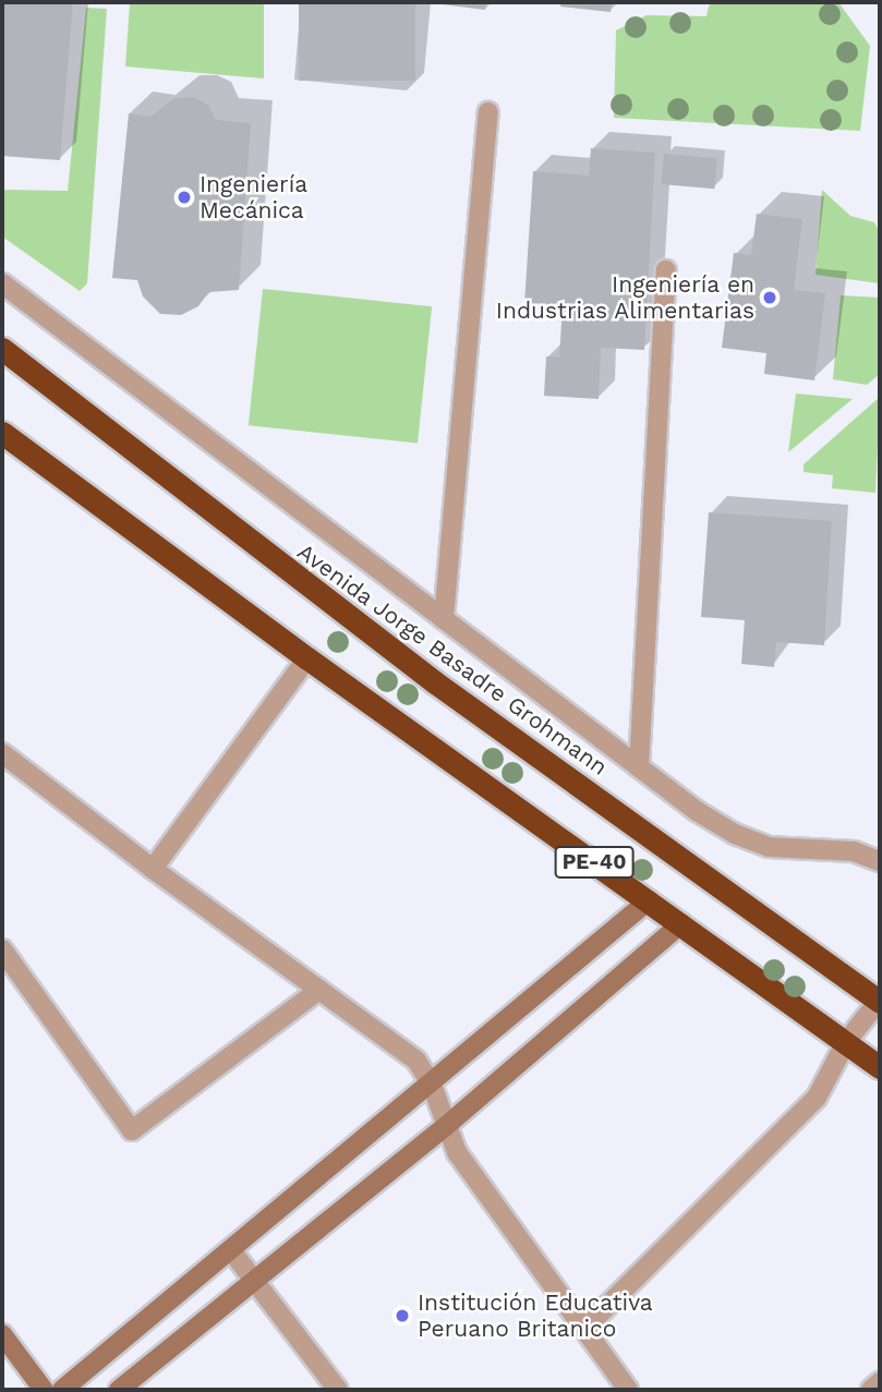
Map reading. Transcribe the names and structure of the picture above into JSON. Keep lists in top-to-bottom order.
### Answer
{
  "streets": {
    "highway": ["Avenida Jorge Basadre Grohmann", "PE-40"]
  },
  "places": ["Ingeniería Mecánica", "Ingeniería en Industrias Alimentarias", "Institución Educativa Peruano Britanico"]
}
